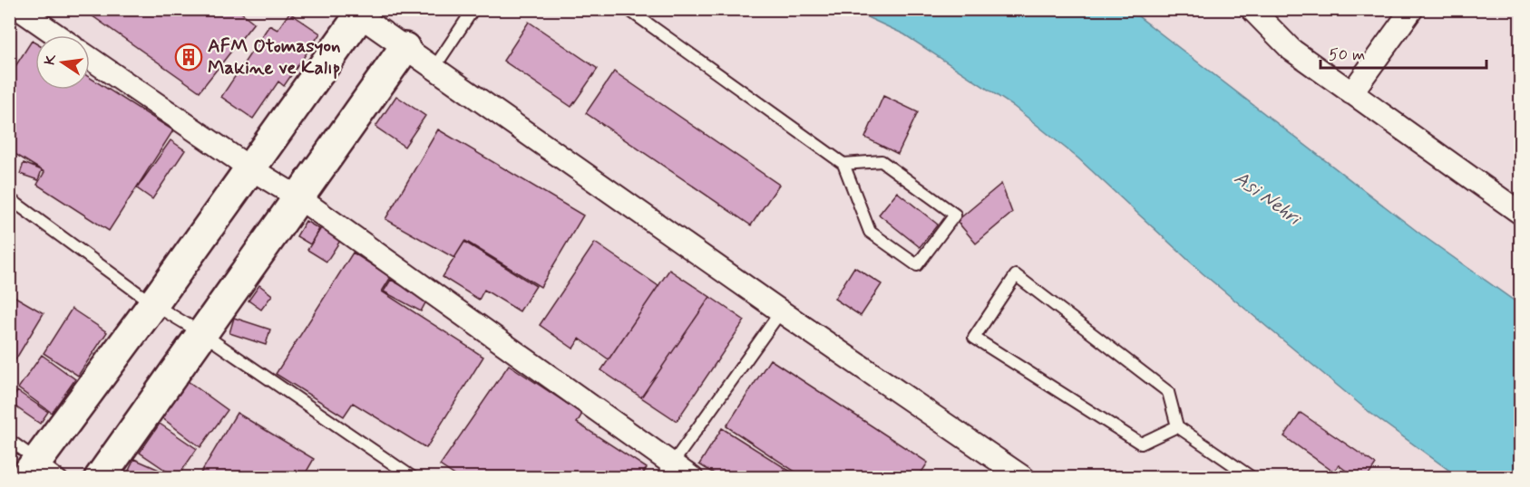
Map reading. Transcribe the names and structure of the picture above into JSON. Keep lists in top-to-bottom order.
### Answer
{
  "water": ["Asi Nehri"],
  "places": {
    "building": ["AFM Otomasyon Makine ve Kalıp"]
  },
  "scale_bar": "50 m",
  "north": "left"
}
